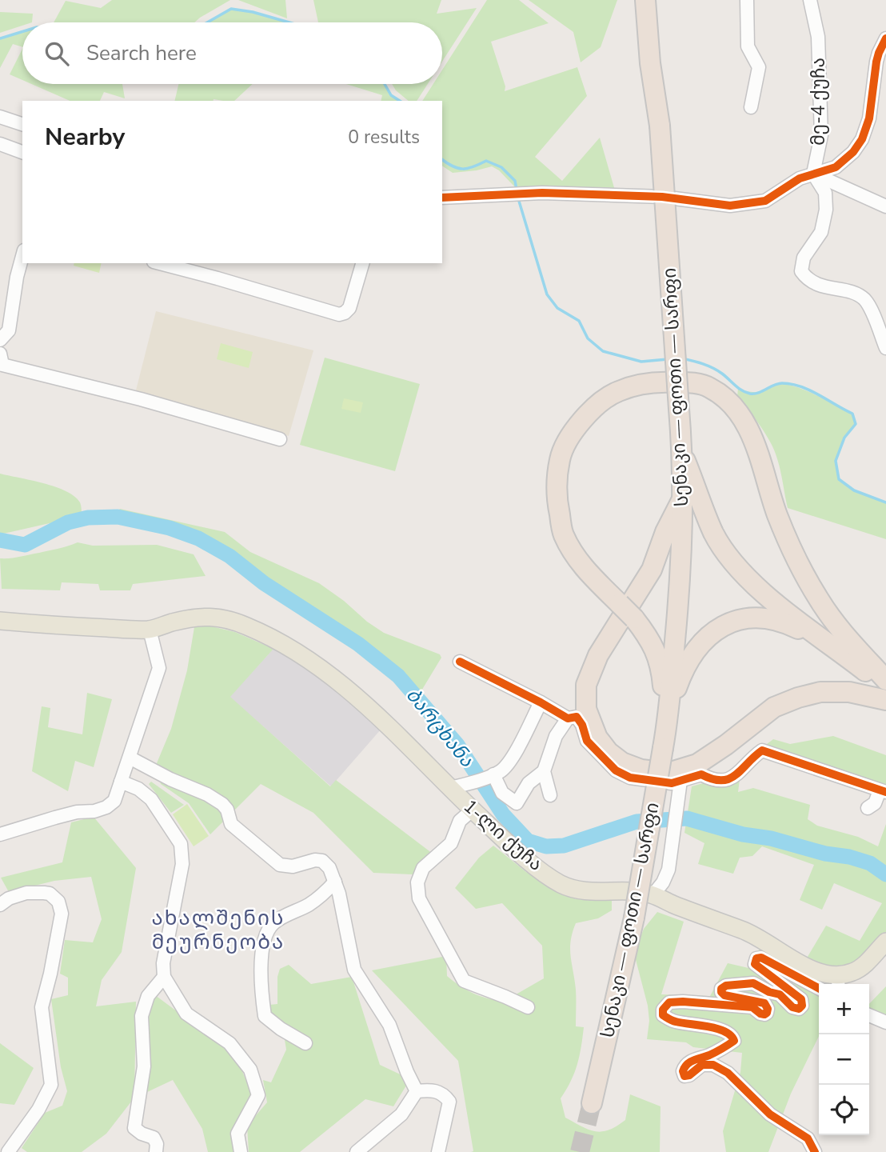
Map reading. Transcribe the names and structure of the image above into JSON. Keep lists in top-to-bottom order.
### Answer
{
  "streets": {
    "highway": ["სენაკი — ფოთი — სარფი"],
    "main road": ["1-ლი ქუჩა"],
    "street": ["მე-4 ქუჩა"]
  },
  "districts": ["ახალშენის მეურნეობა"],
  "water": ["ბარცხანა"],
  "page": {
    "search": "Search here",
    "heading": ["Nearby", "0 results"],
    "map_buttons": ["+", "−"]
  }
}
